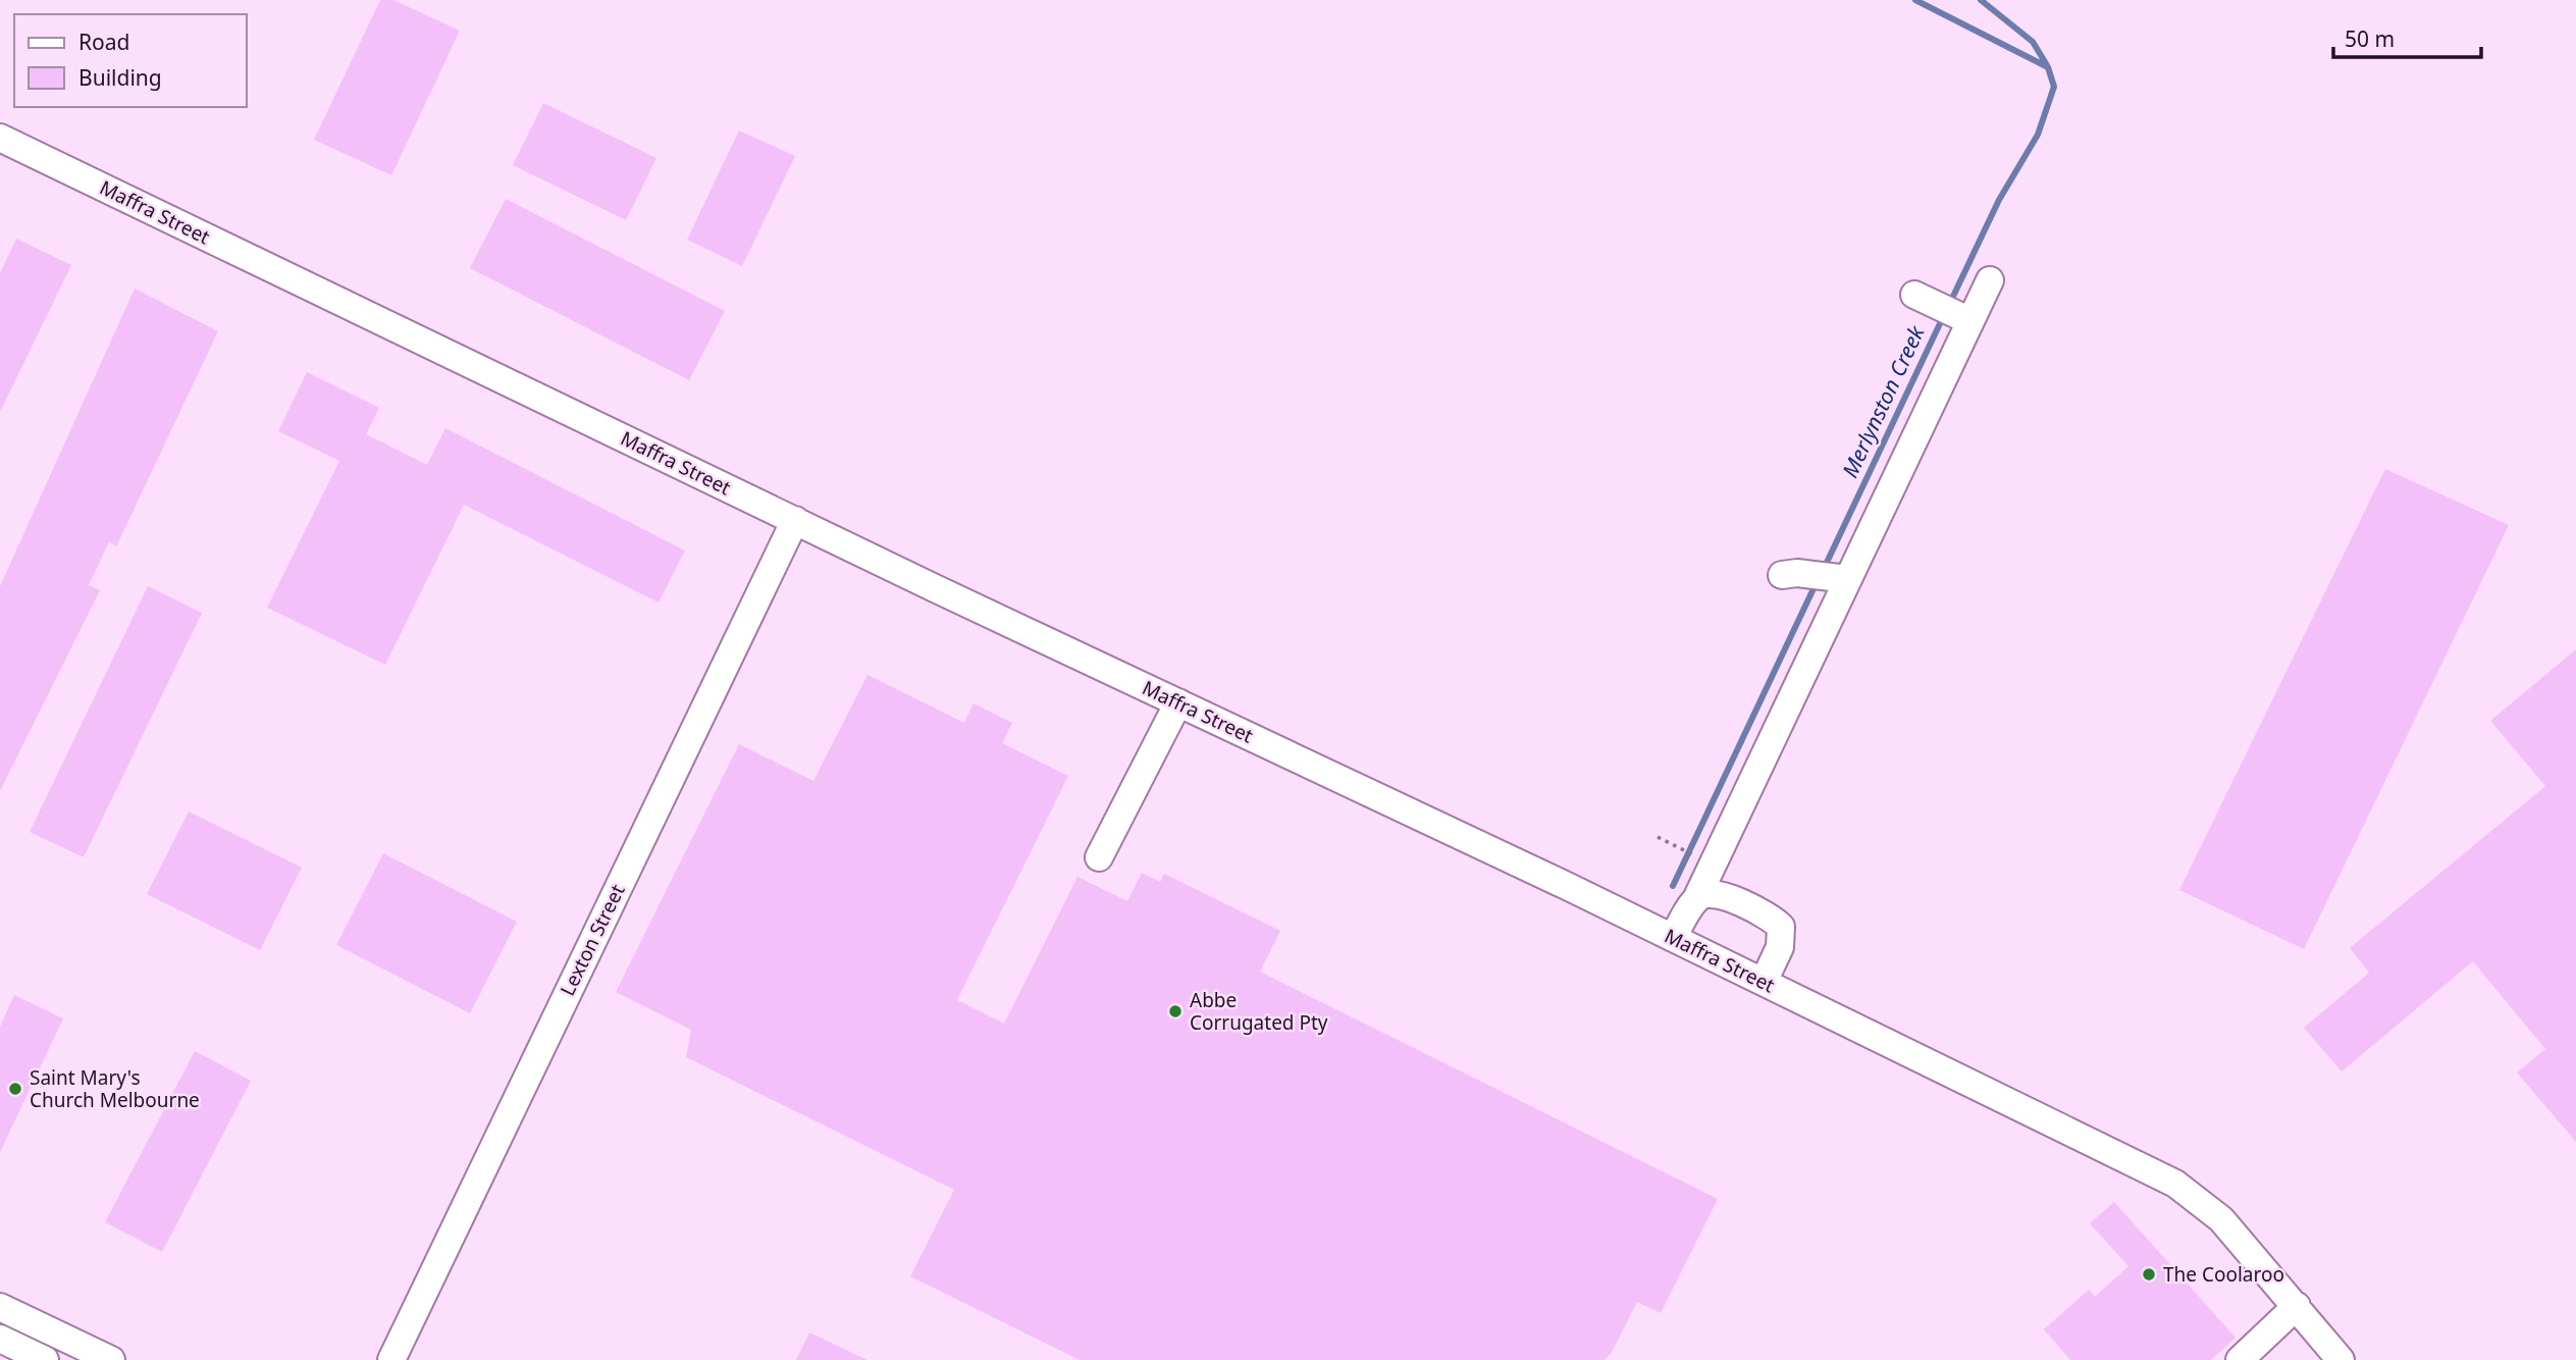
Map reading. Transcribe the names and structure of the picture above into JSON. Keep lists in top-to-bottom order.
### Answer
{
  "streets": {
    "street": ["Maffra Street", "Lexton Street"]
  },
  "crossings": [
    ["Maffra Street", "Lexton Street"]
  ],
  "water": ["Merlynston Creek"],
  "places": ["Abbe Corrugated Pty", "Saint Mary's Church Melbourne", "The Coolaroo"],
  "legend": ["Road", "Building"],
  "scale_bar": "50 m"
}
